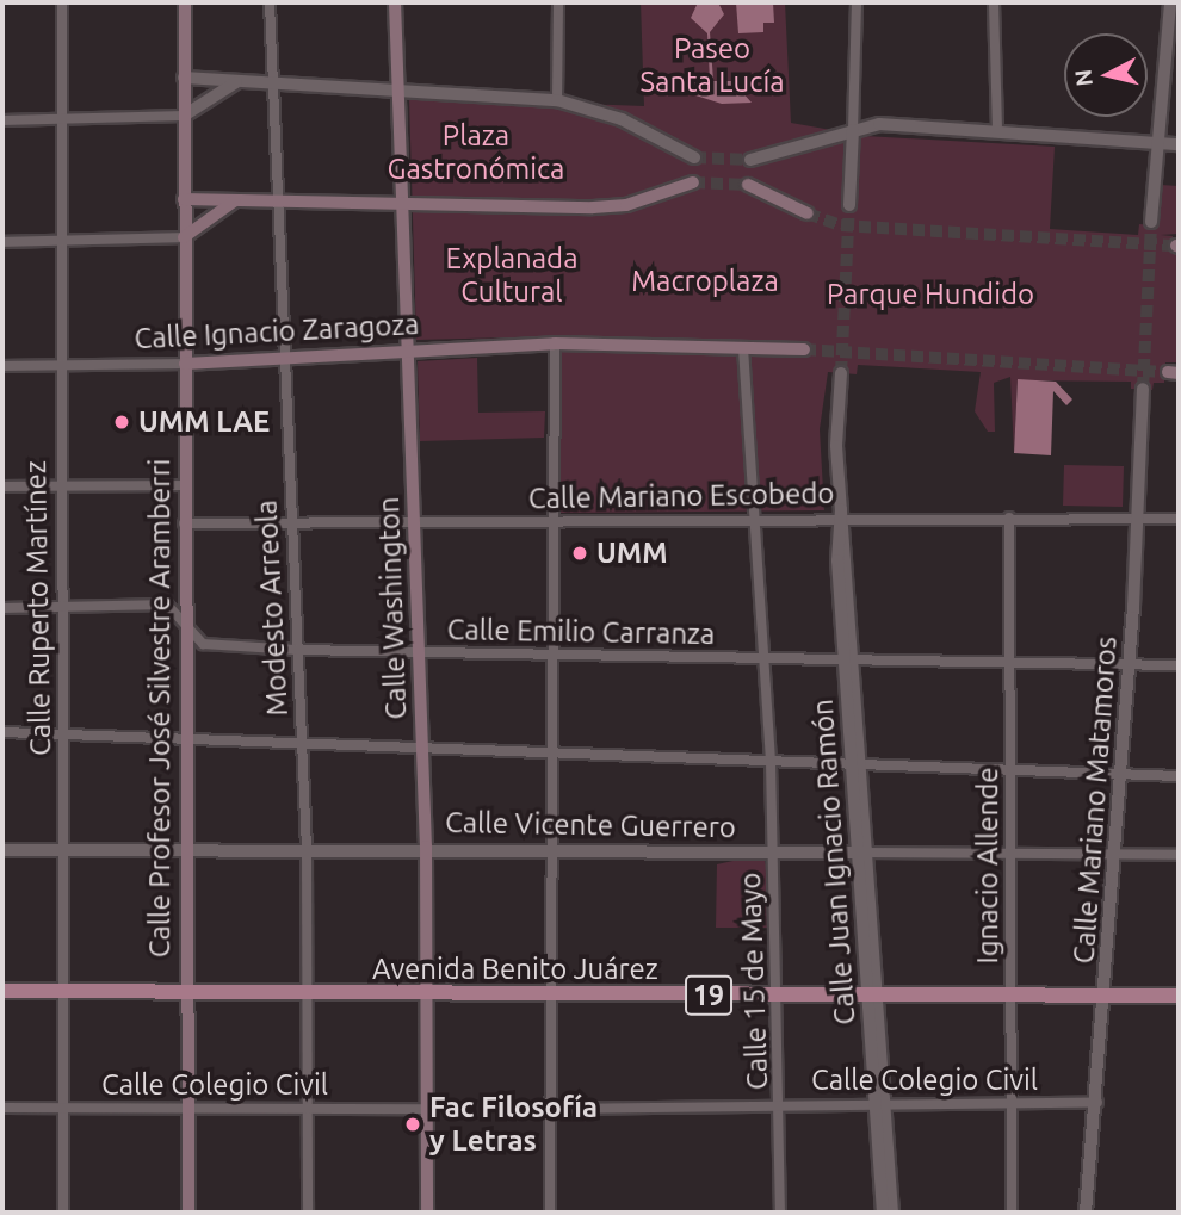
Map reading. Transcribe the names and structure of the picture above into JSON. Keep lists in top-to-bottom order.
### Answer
{
  "streets": {
    "main road": [
      "Calle Ignacio Zaragoza",
      "Calle Washington",
      "Calle Profesor José Silvestre Aramberri",
      "Avenida Benito Juárez",
      "19"
    ],
    "street": [
      "Calle Mariano Escobedo",
      "Calle Ruperto Martínez",
      "Modesto Arreola",
      "Calle Emilio Carranza",
      "Calle Mariano Matamoros",
      "Calle Vicente Guerrero",
      "Calle Juan Ignacio Ramón",
      "Ignacio Allende",
      "Calle 15 de Mayo",
      "Calle Colegio Civil"
    ]
  },
  "crossings": [
    ["Calle Ignacio Zaragoza", "Calle Ruperto Martínez"],
    ["Calle Ignacio Zaragoza", "Modesto Arreola"],
    ["Calle Ignacio Zaragoza", "Calle Washington"],
    ["Calle Ignacio Zaragoza", "Calle Profesor José Silvestre Aramberri"],
    ["Calle Ignacio Zaragoza", "Calle 15 de Mayo"],
    ["Calle Mariano Escobedo", "Modesto Arreola"],
    ["Calle Mariano Escobedo", "Calle Washington"],
    ["Calle Mariano Escobedo", "Calle Profesor José Silvestre Aramberri"],
    ["Calle Mariano Escobedo", "Calle Mariano Matamoros"],
    ["Calle Mariano Escobedo", "Calle Juan Ignacio Ramón"],
    ["Calle Mariano Escobedo", "Ignacio Allende"],
    ["Calle Mariano Escobedo", "Calle 15 de Mayo"],
    ["Calle Ruperto Martínez", "Calle Emilio Carranza"],
    ["Calle Ruperto Martínez", "Calle Vicente Guerrero"],
    ["Calle Ruperto Martínez", "Avenida Benito Juárez"],
    ["Calle Ruperto Martínez", "Calle Colegio Civil"],
    ["Modesto Arreola", "Calle Emilio Carranza"],
    ["Modesto Arreola", "Calle Vicente Guerrero"],
    ["Modesto Arreola", "Avenida Benito Juárez"],
    ["Modesto Arreola", "Calle Colegio Civil"],
    ["Calle Washington", "Calle Emilio Carranza"],
    ["Calle Washington", "Calle Vicente Guerrero"],
    ["Calle Washington", "Avenida Benito Juárez"],
    ["Calle Washington", "Calle Colegio Civil"],
    ["Calle Emilio Carranza", "Calle Profesor José Silvestre Aramberri"],
    ["Calle Emilio Carranza", "Calle Mariano Matamoros"],
    ["Calle Emilio Carranza", "Calle Juan Ignacio Ramón"],
    ["Calle Emilio Carranza", "Ignacio Allende"],
    ["Calle Emilio Carranza", "Calle 15 de Mayo"],
    ["Calle Profesor José Silvestre Aramberri", "Calle Vicente Guerrero"],
    ["Calle Profesor José Silvestre Aramberri", "Avenida Benito Juárez"],
    ["Calle Profesor José Silvestre Aramberri", "Calle Colegio Civil"],
    ["Calle Mariano Matamoros", "Calle Vicente Guerrero"],
    ["Calle Mariano Matamoros", "Avenida Benito Juárez"],
    ["Calle Mariano Matamoros", "Calle Colegio Civil"],
    ["Calle Vicente Guerrero", "Calle Juan Ignacio Ramón"],
    ["Calle Vicente Guerrero", "Ignacio Allende"],
    ["Calle Vicente Guerrero", "Calle 15 de Mayo"],
    ["Calle Juan Ignacio Ramón", "Avenida Benito Juárez"],
    ["Calle Juan Ignacio Ramón", "Calle Colegio Civil"],
    ["Ignacio Allende", "Avenida Benito Juárez"],
    ["Ignacio Allende", "Calle Colegio Civil"],
    ["Avenida Benito Juárez", "Calle 15 de Mayo"],
    ["Calle 15 de Mayo", "Calle Colegio Civil"]
  ],
  "parks": [
    "Paseo Santa Lucía",
    "Plaza Gastronómica",
    "Explanada Cultural",
    "Macroplaza",
    "Parque Hundido"
  ],
  "places": ["UMM LAE", "UMM", "Fac Filosofía y Letras"],
  "north": "left"
}
